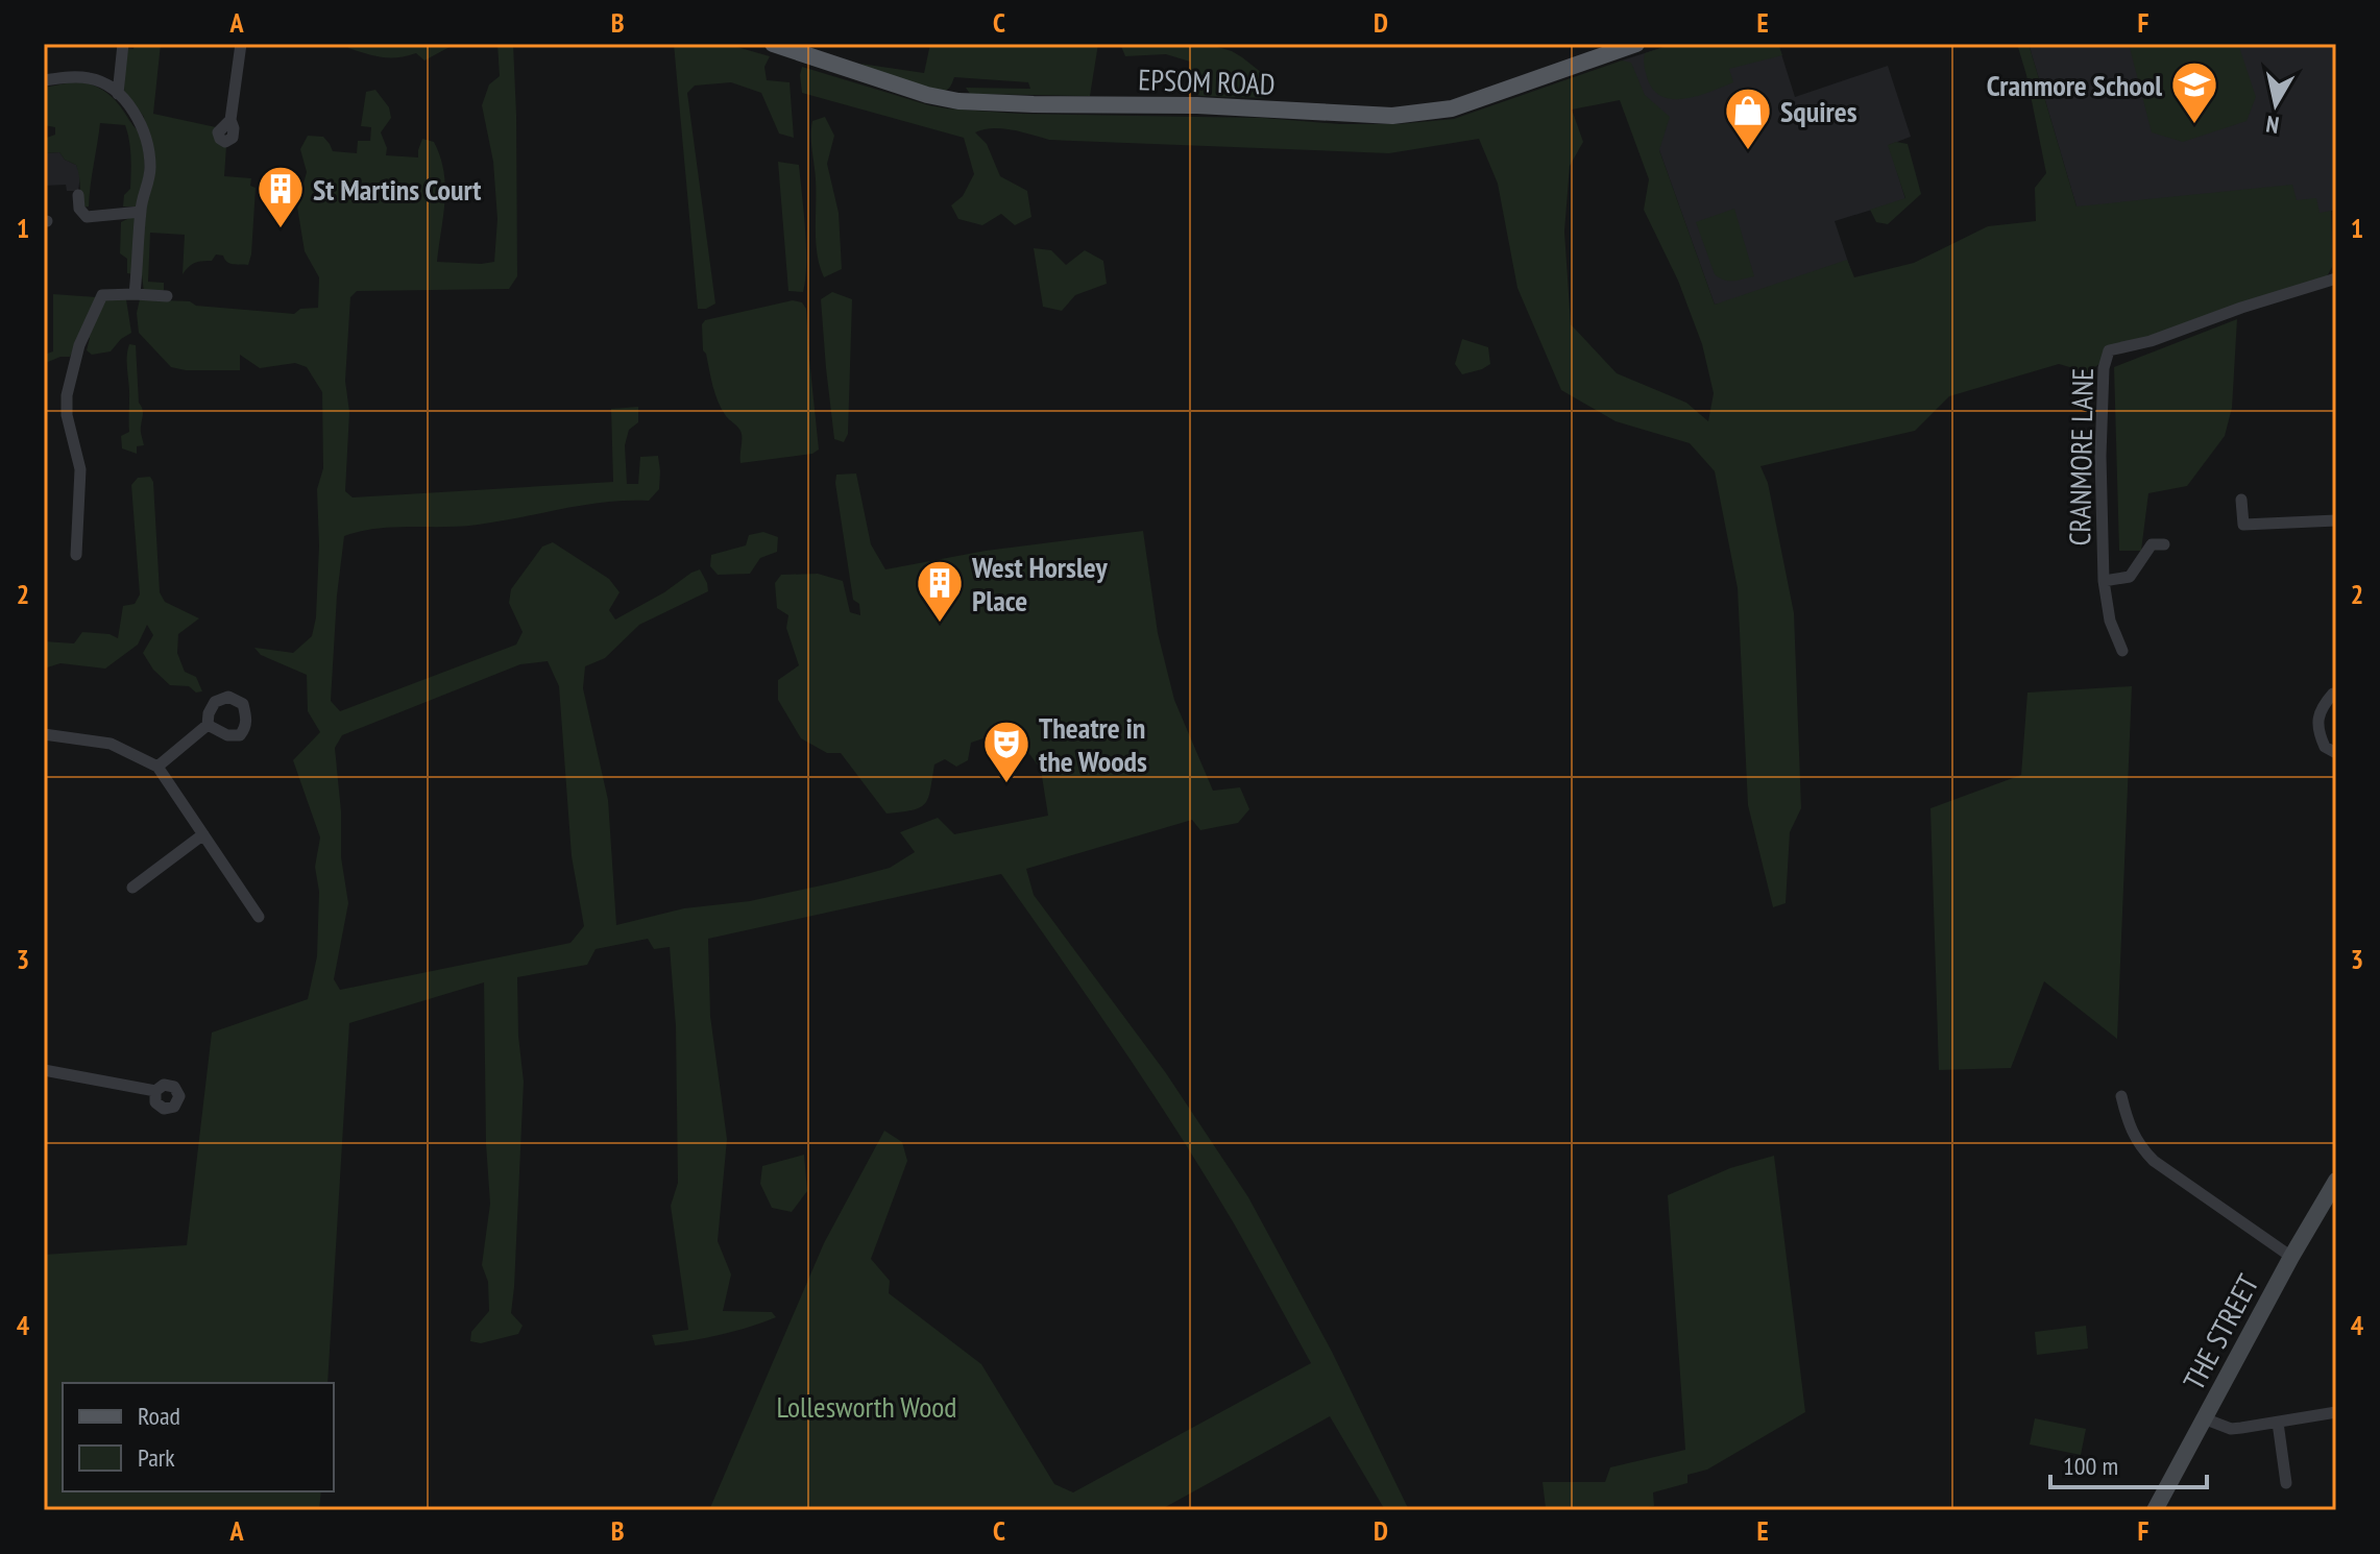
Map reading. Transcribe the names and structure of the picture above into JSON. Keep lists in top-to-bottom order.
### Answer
{
  "streets": {
    "main road": ["EPSOM ROAD"],
    "street": ["CRANMORE LANE", "THE STREET"]
  },
  "parks": ["Lollesworth Wood"],
  "places": {
    "school or university": ["Cranmore School"],
    "shop": ["Squires"],
    "building": ["St Martins Court", "West Horsley Place"],
    "theatre": ["Theatre in the Woods"]
  },
  "legend": ["Road", "Park"],
  "scale_bar": "100 m",
  "north": "bottom",
  "grid": {
    "columns": [
      "A",
      "B",
      "C",
      "D",
      "E",
      "F"
    ],
    "rows": [
      "1",
      "2",
      "3",
      "4"
    ]
  }
}
